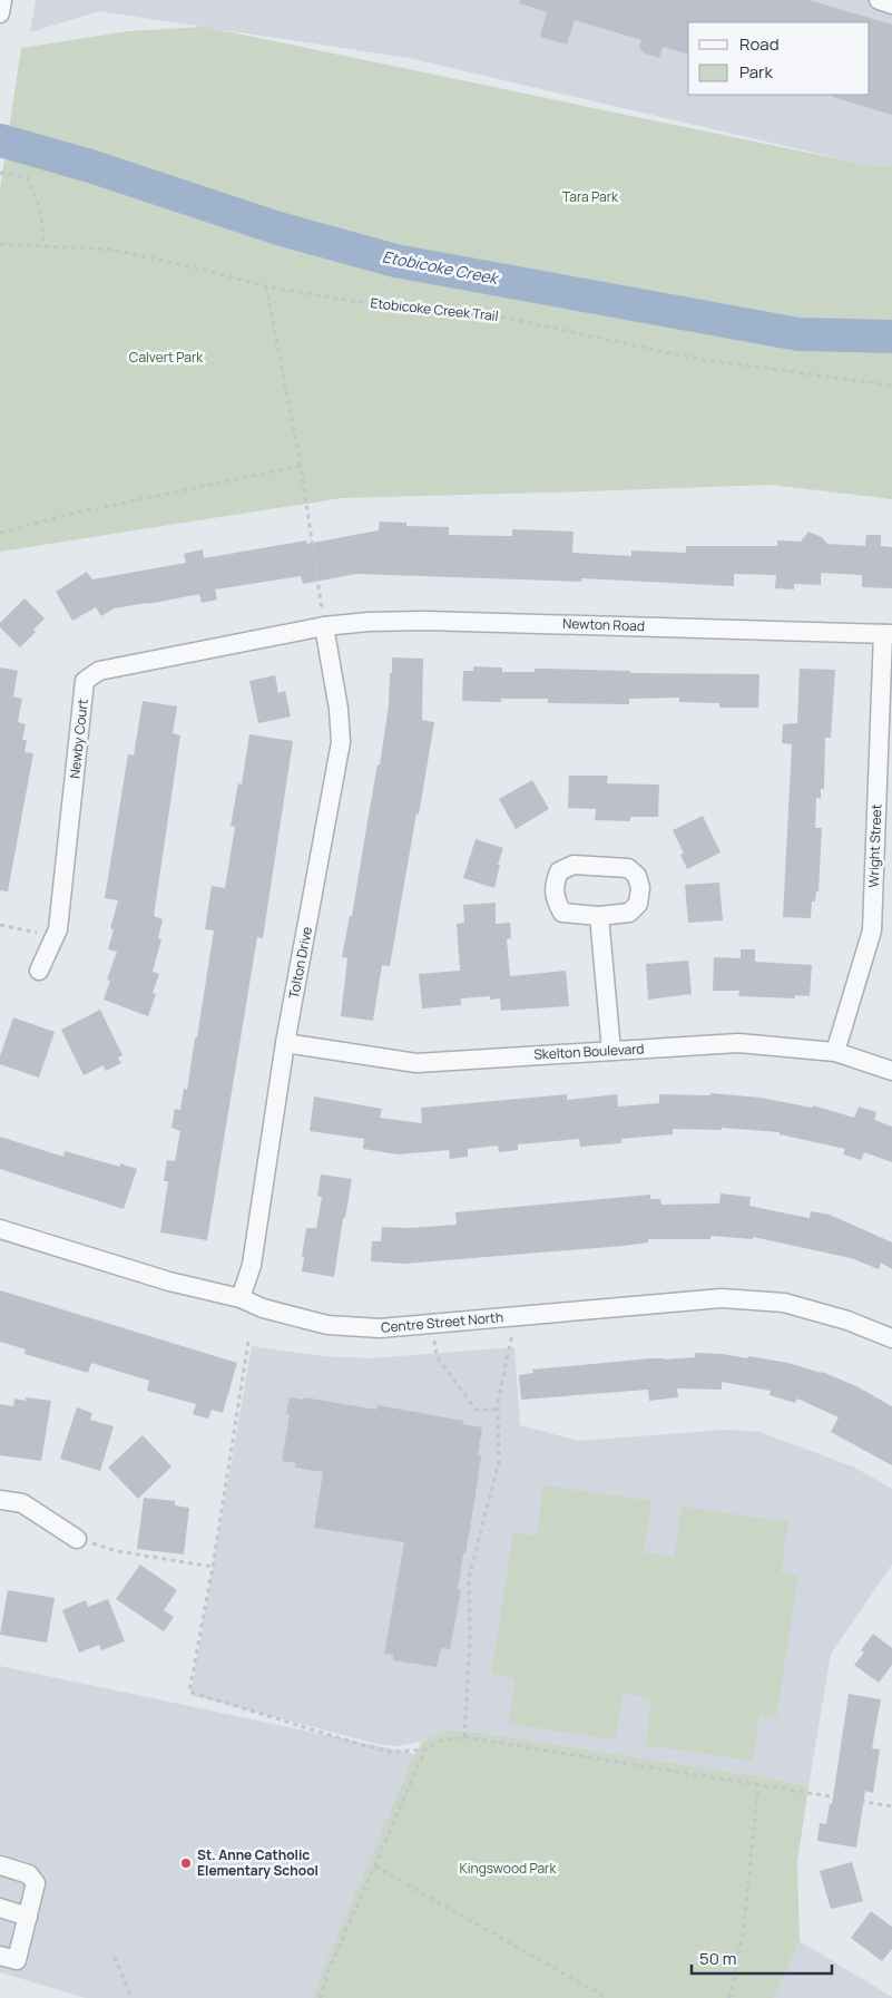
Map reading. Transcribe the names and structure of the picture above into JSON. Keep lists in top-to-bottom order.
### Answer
{
  "streets": {
    "street": [
      "Newton Road",
      "Newby Court",
      "Wright Street",
      "Tolton Drive",
      "Skelton Boulevard",
      "Centre Street North"
    ],
    "path": ["Etobicoke Creek Trail"]
  },
  "crossings": [
    ["Newton Road", "Newby Court"],
    ["Newton Road", "Wright Street"],
    ["Newton Road", "Tolton Drive"],
    ["Newby Court", "Tolton Drive"],
    ["Wright Street", "Skelton Boulevard"],
    ["Tolton Drive", "Skelton Boulevard"],
    ["Tolton Drive", "Centre Street North"]
  ],
  "water": ["Etobicoke Creek"],
  "parks": ["Tara Park", "Calvert Park", "Kingswood Park"],
  "places": ["St. Anne Catholic Elementary School"],
  "legend": ["Road", "Park"],
  "scale_bar": "50 m"
}
